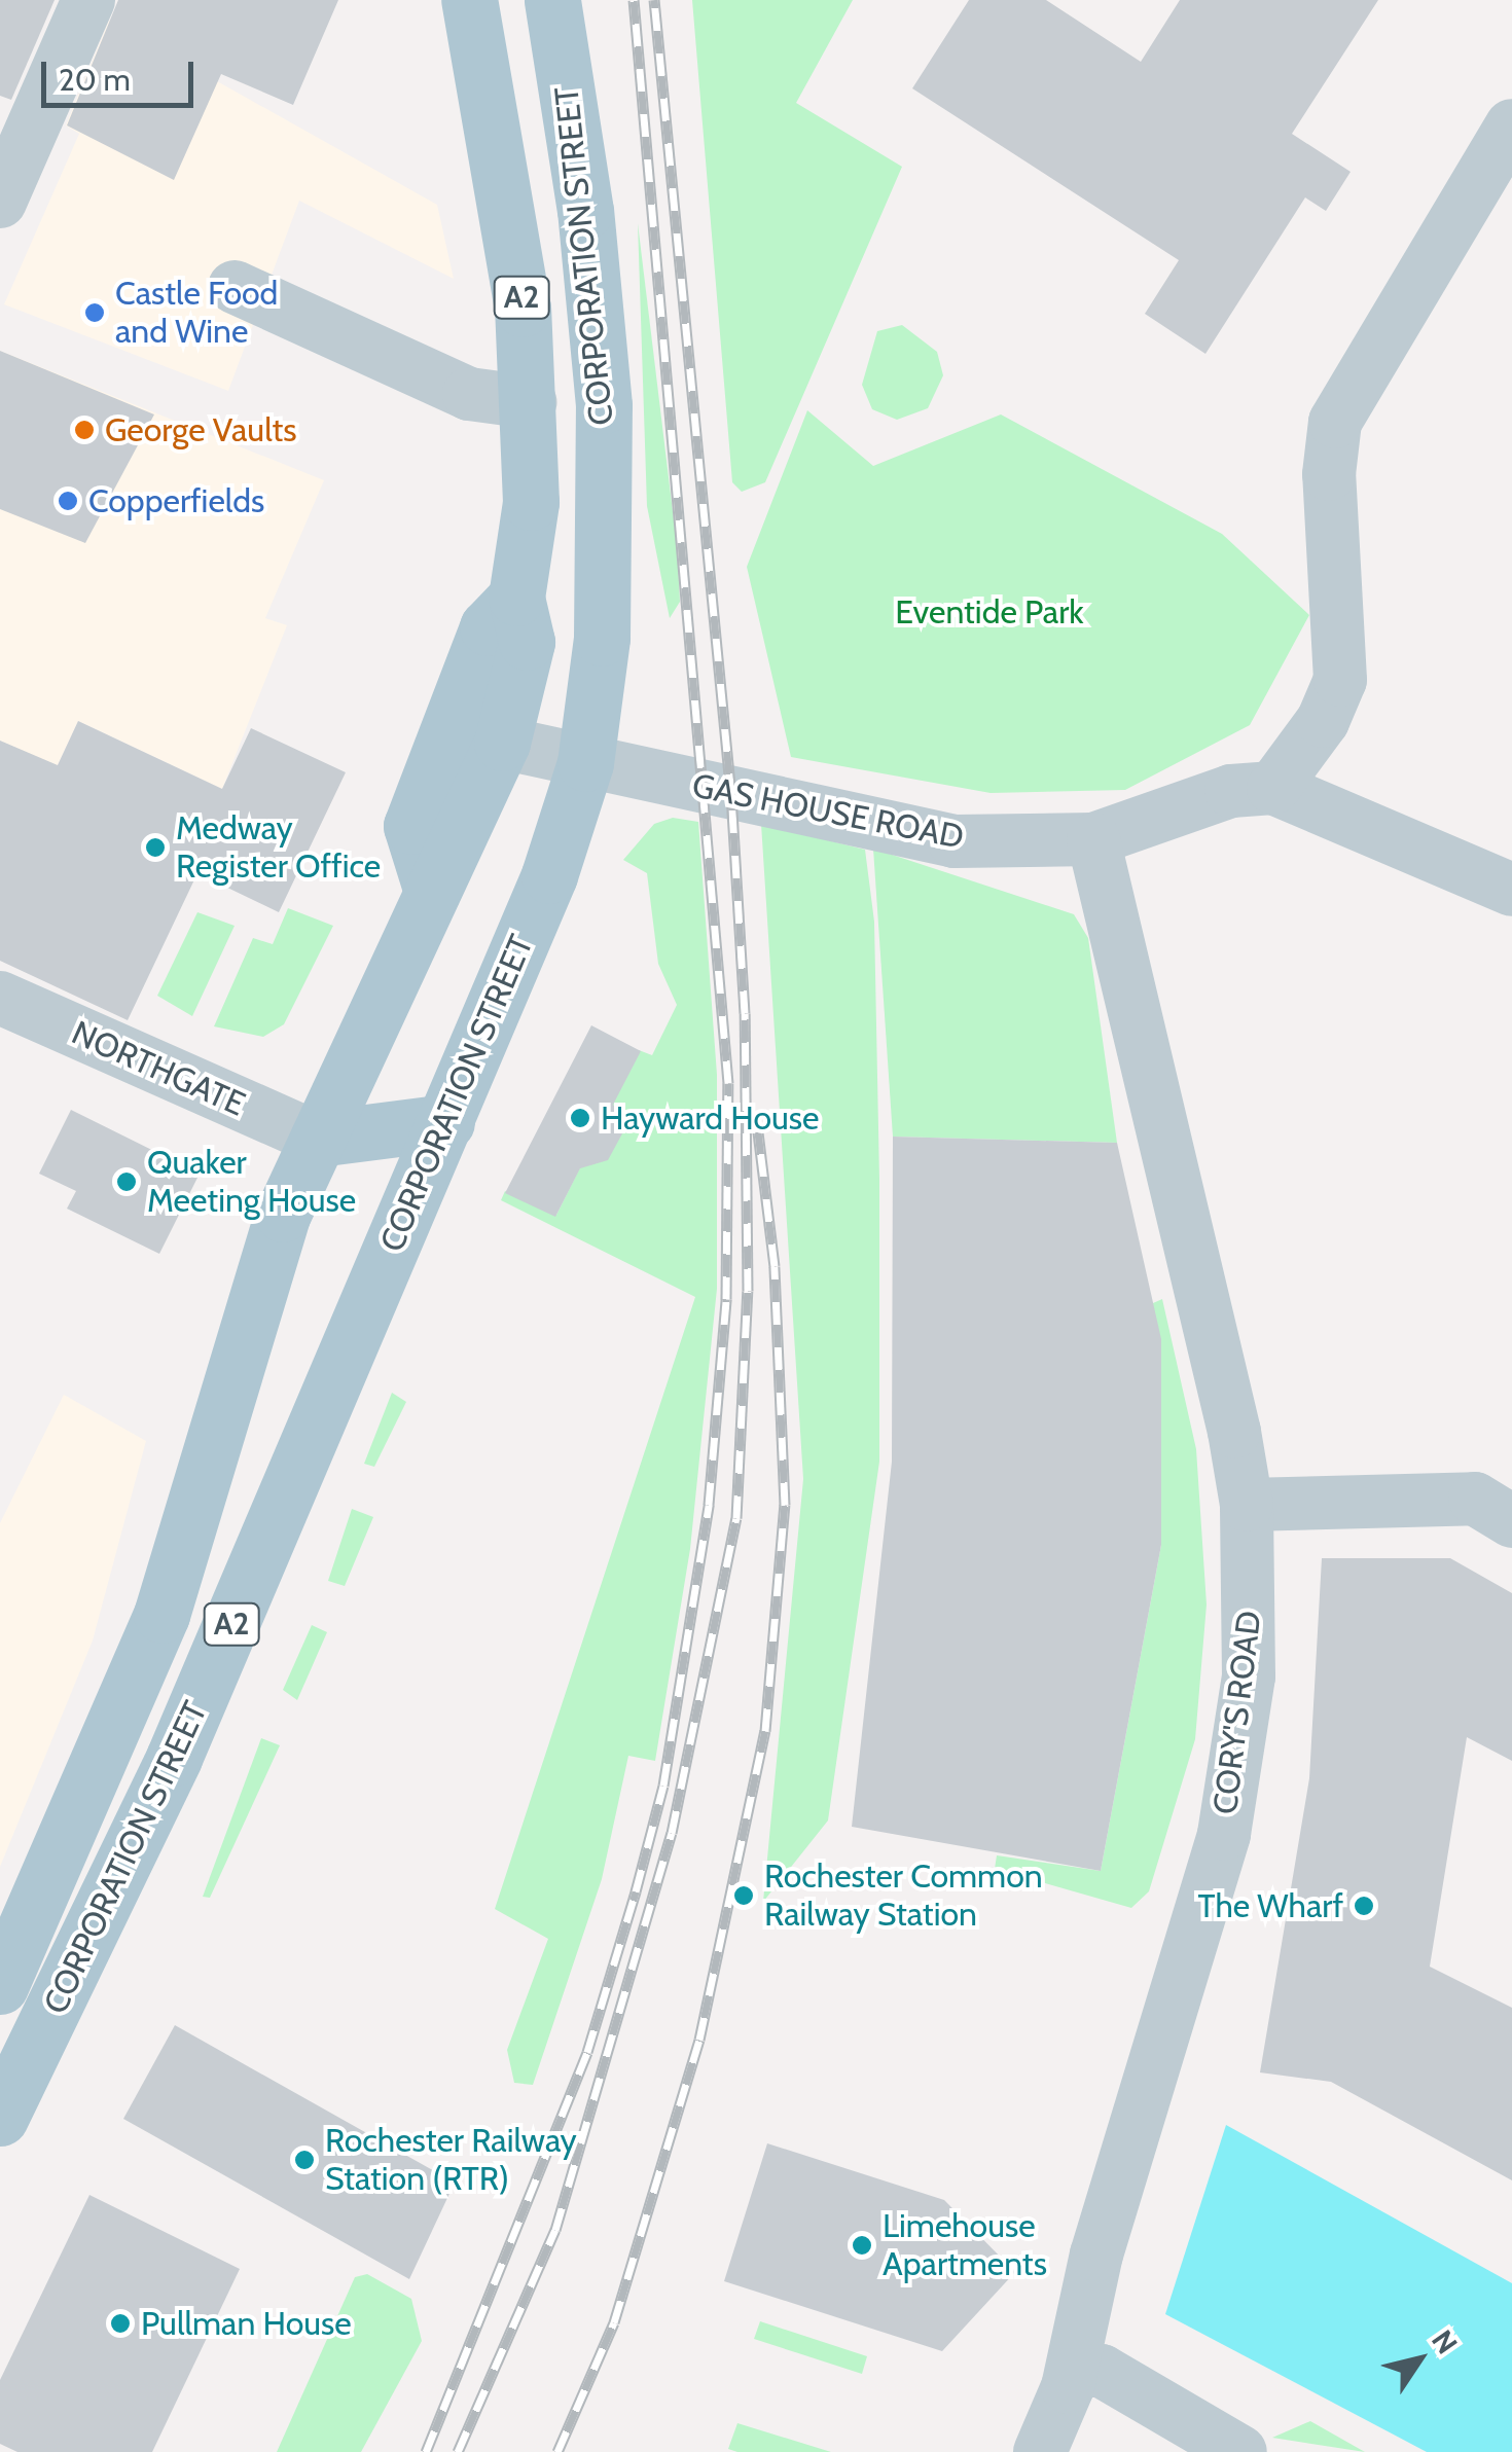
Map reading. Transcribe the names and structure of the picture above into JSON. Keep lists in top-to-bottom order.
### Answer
{
  "streets": {
    "main road": ["CORPORATION STREET", "A2"],
    "street": ["GAS HOUSE ROAD", "NORTHGATE", "CORY'S ROAD"]
  },
  "crossings": [
    ["CORPORATION STREET", "GAS HOUSE ROAD"],
    ["CORPORATION STREET", "NORTHGATE"],
    ["GAS HOUSE ROAD", "CORY'S ROAD"]
  ],
  "parks": ["Eventide Park"],
  "places": [
    "Castle Food and Wine",
    "George Vaults",
    "Copperfields",
    "Medway Register Office",
    "Hayward House",
    "Quaker Meeting House",
    "Rochester Common Railway Station",
    "The Wharf",
    "Rochester Railway Station (RTR)",
    "Limehouse Apartments",
    "Pullman House"
  ],
  "scale_bar": "20 m",
  "north": "top right"
}
